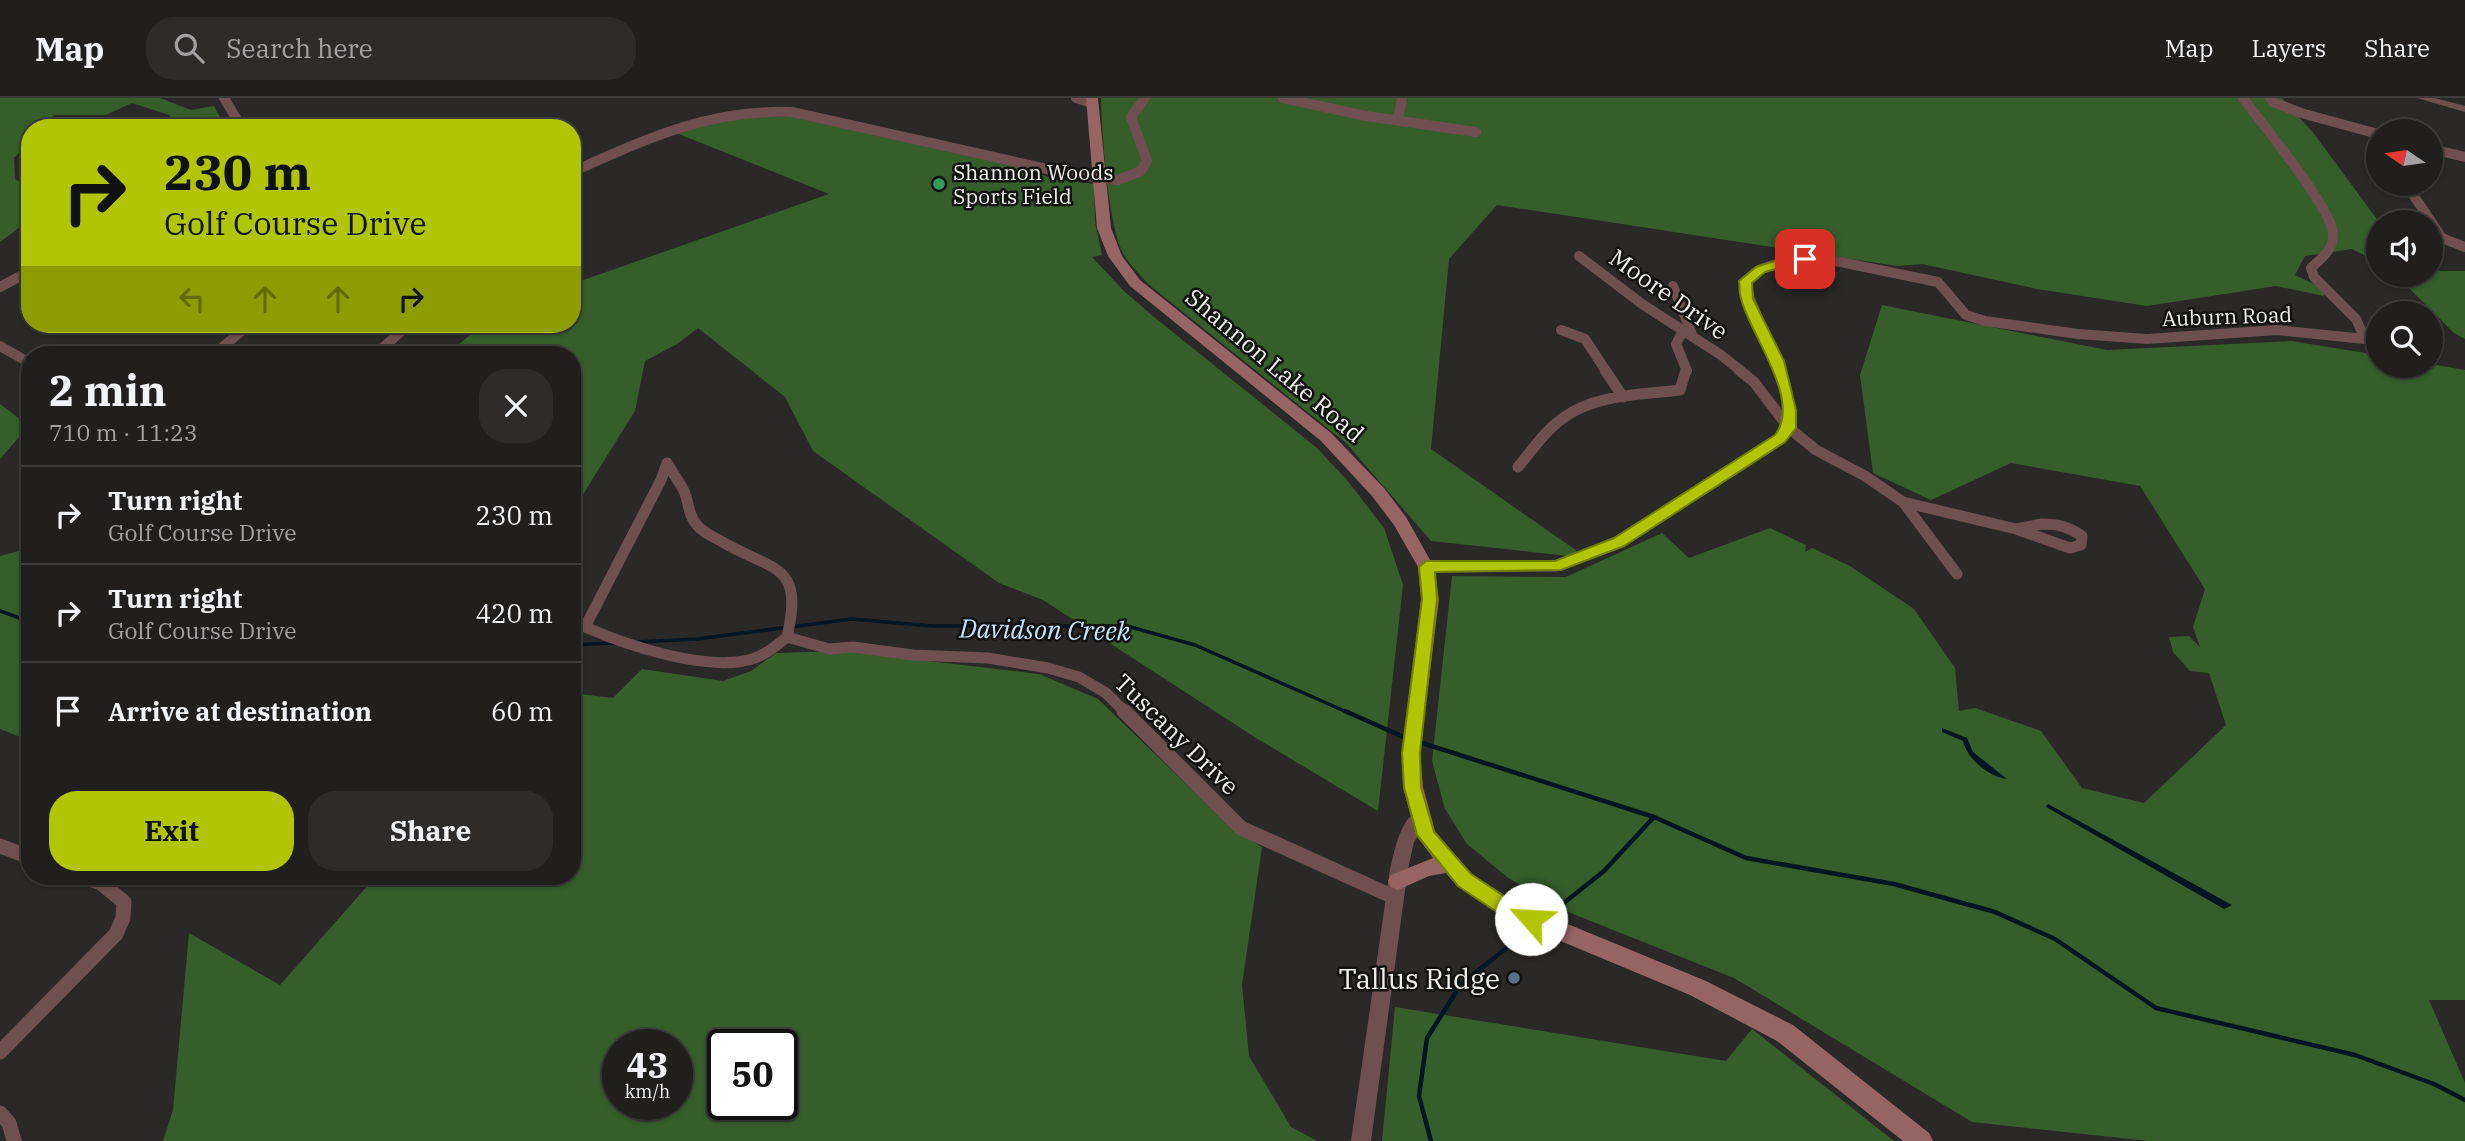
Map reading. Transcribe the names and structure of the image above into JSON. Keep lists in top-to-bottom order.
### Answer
{
  "streets": {
    "main road": ["Shannon Lake Road"],
    "street": ["Moore Drive", "Auburn Road", "Tuscany Drive"]
  },
  "crossings": [
    ["Moore Drive", "Auburn Road"]
  ],
  "water": ["Davidson Creek"],
  "places": ["Shannon Woods Sports Field", "Tallus Ridge"],
  "north": "left",
  "page": {
    "header": "Map",
    "search": "Search here",
    "nav": ["Map", "Layers", "Share"],
    "turn": ["230 m", "Golf Course Drive"],
    "heading": ["2 min", "710 m · 11:23"],
    "list": [
      {
        "name": "Turn right",
        "note": "Golf Course Drive",
        "value": "230 m"
      },
      {
        "name": "Turn right",
        "note": "Golf Course Drive",
        "value": "420 m"
      },
      {
        "name": "Arrive at destination",
        "value": "60 m"
      }
    ],
    "buttons": ["Exit", "Share"],
    "speed": "43 km/h",
    "limit": "50"
  }
}
